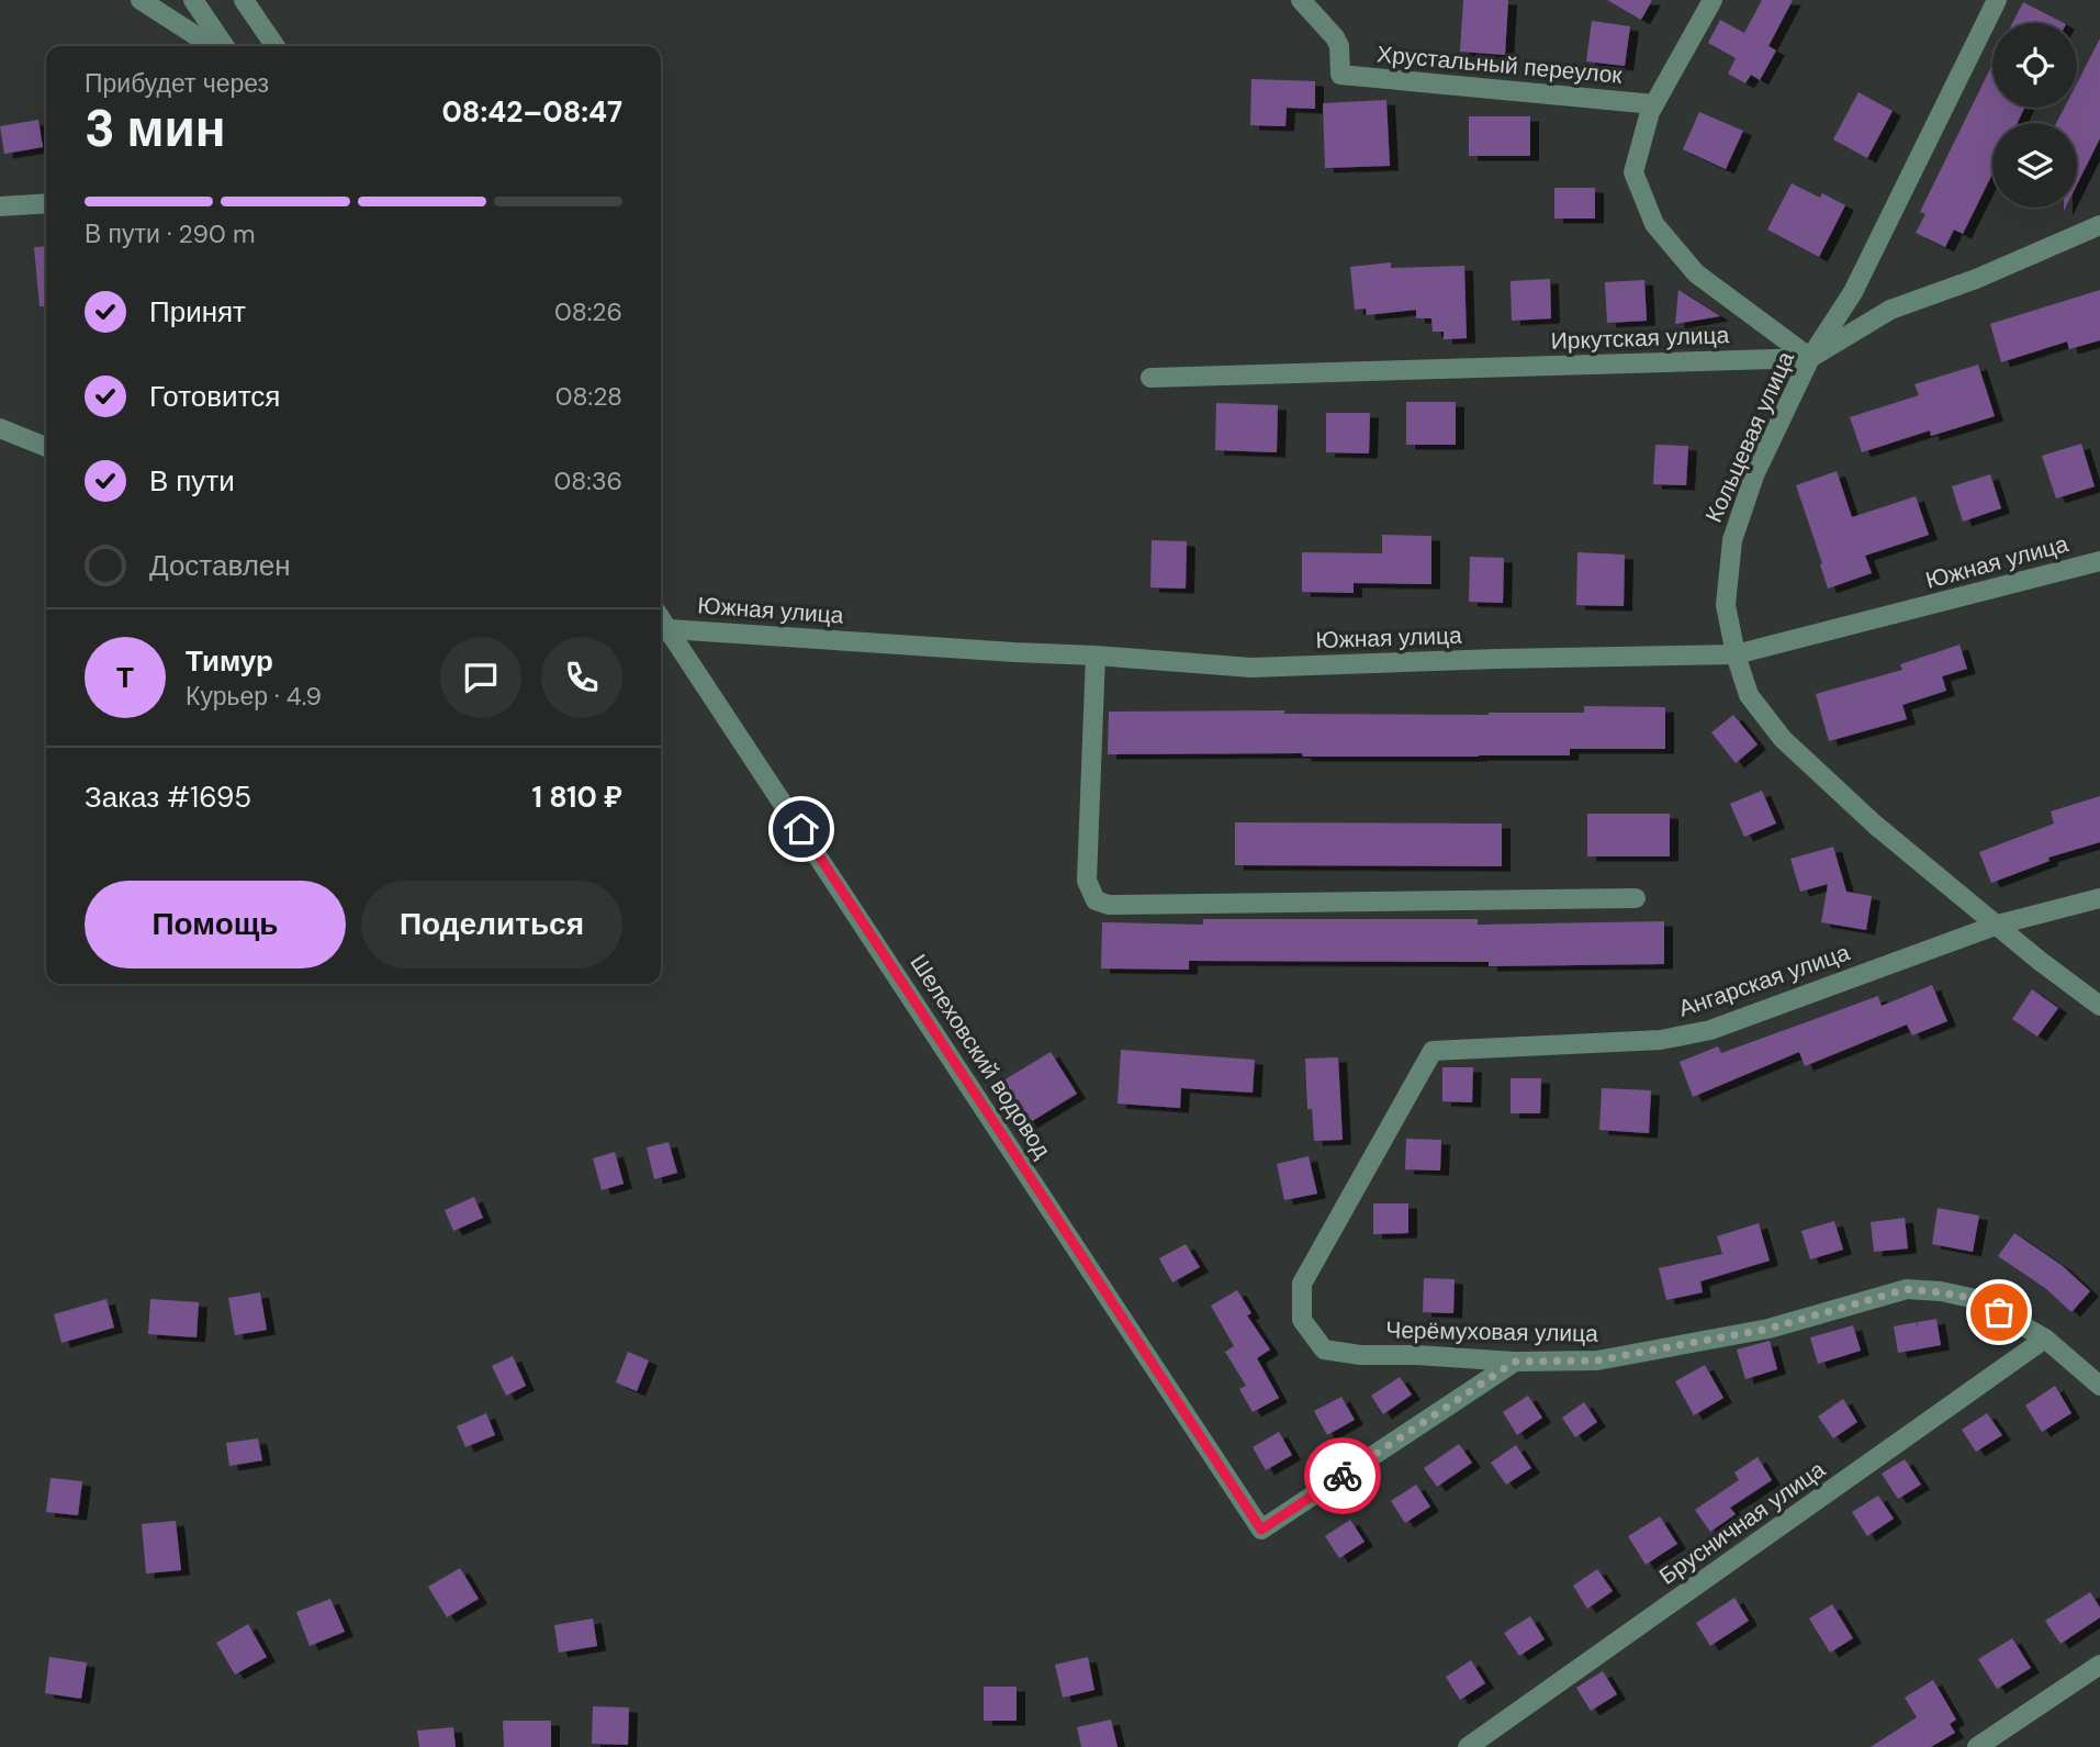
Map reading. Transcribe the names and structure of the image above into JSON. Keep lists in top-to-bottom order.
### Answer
{
  "streets": {
    "street": [
      "Хрустальный переулок",
      "Иркутская улица",
      "Кольцевая улица",
      "Южная улица",
      "Ангарская улица",
      "Шелеховский водовод",
      "Черёмуховая улица",
      "Брусничная улица"
    ]
  },
  "crossings": [
    ["Иркутская улица", "Кольцевая улица"],
    ["Кольцевая улица", "Южная улица"],
    ["Кольцевая улица", "Ангарская улица"],
    ["Южная улица", "Шелеховский водовод"],
    ["Ангарская улица", "Черёмуховая улица"],
    ["Шелеховский водовод", "Черёмуховая улица"],
    ["Черёмуховая улица", "Брусничная улица"]
  ],
  "page": {
    "heading": ["3 мин", "Прибудет через", "08:42–08:47"],
    "panel": [
      "Тимур",
      "Курьер · 4.9",
      "Заказ #1695",
      "1 810 ₽"
    ],
    "bar": "В пути · 290 m",
    "list": [
      ["Принят", "08:26"],
      ["Готовится", "08:28"],
      ["В пути", "08:36"],
      "Доставлен"
    ],
    "round": "Т",
    "buttons": ["Помощь", "Поделиться"]
  }
}
